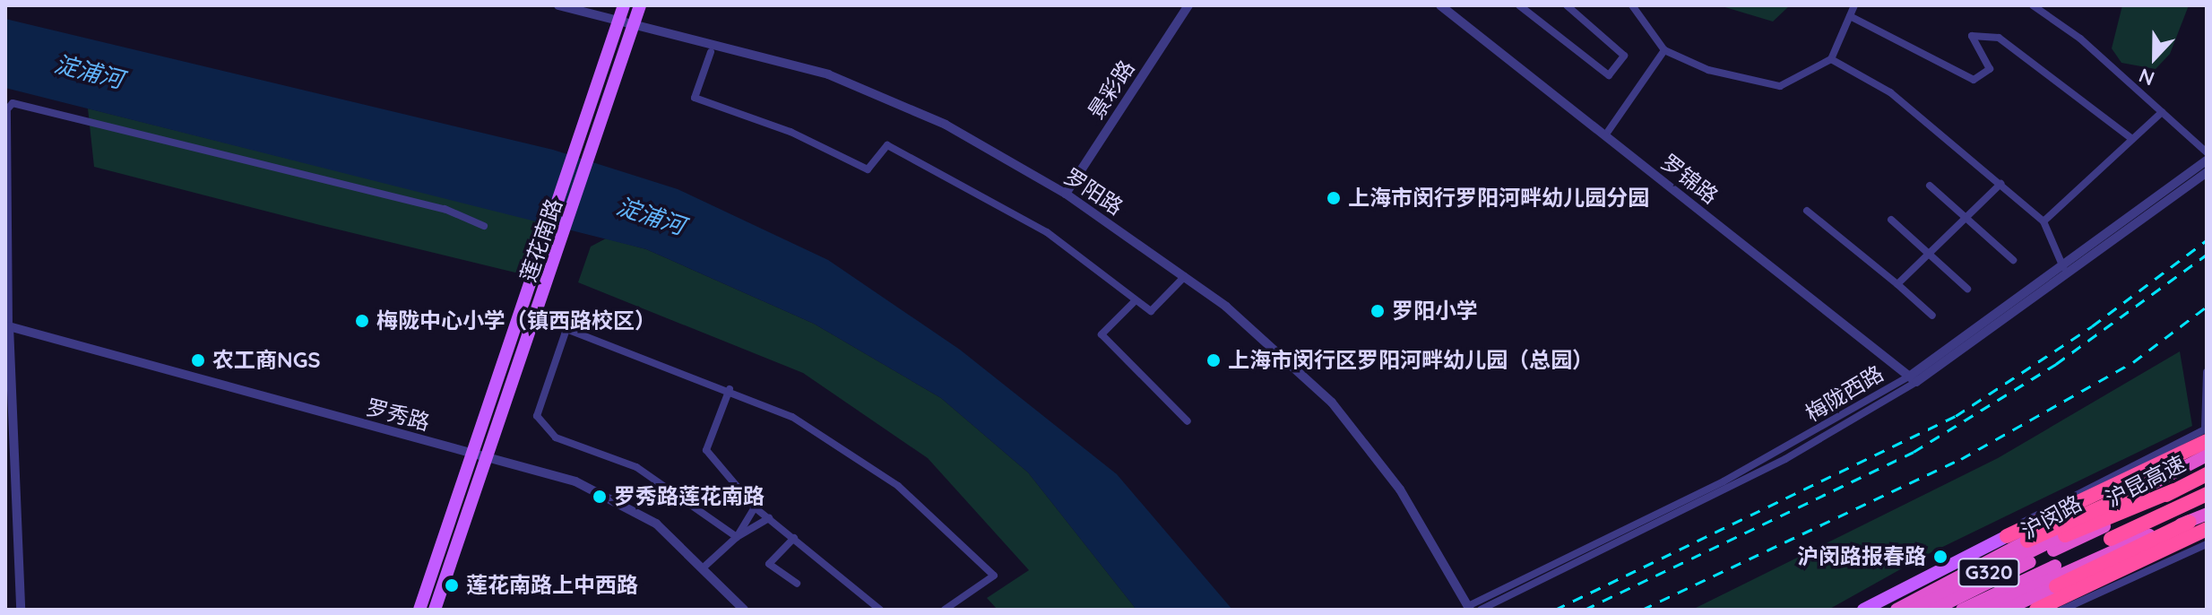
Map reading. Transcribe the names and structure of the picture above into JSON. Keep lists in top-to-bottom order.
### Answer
{
  "streets": {
    "highway": ["沪昆高速", "沪闵路", "G320"],
    "main road": ["莲花南路"],
    "street": [
      "景彩路",
      "罗锦路",
      "罗阳路",
      "梅陇西路",
      "罗秀路"
    ]
  },
  "crossings": [
    ["景彩路", "罗阳路"],
    ["罗锦路", "梅陇西路"],
    ["罗阳路", "莲花南路"],
    ["罗阳路", "梅陇西路"],
    ["莲花南路", "罗秀路"],
    ["沪昆高速", "G320"]
  ],
  "water": ["淀浦河"],
  "places": [
    "上海市闵行罗阳河畔幼儿园分园",
    "罗阳小学",
    "梅陇中心小学（镇西路校区）",
    "农工商NGS",
    "上海市闵行区罗阳河畔幼儿园（总园）",
    "罗秀路莲花南路",
    "沪闵路报春路",
    "莲花南路上中西路"
  ],
  "north": "bottom"
}
